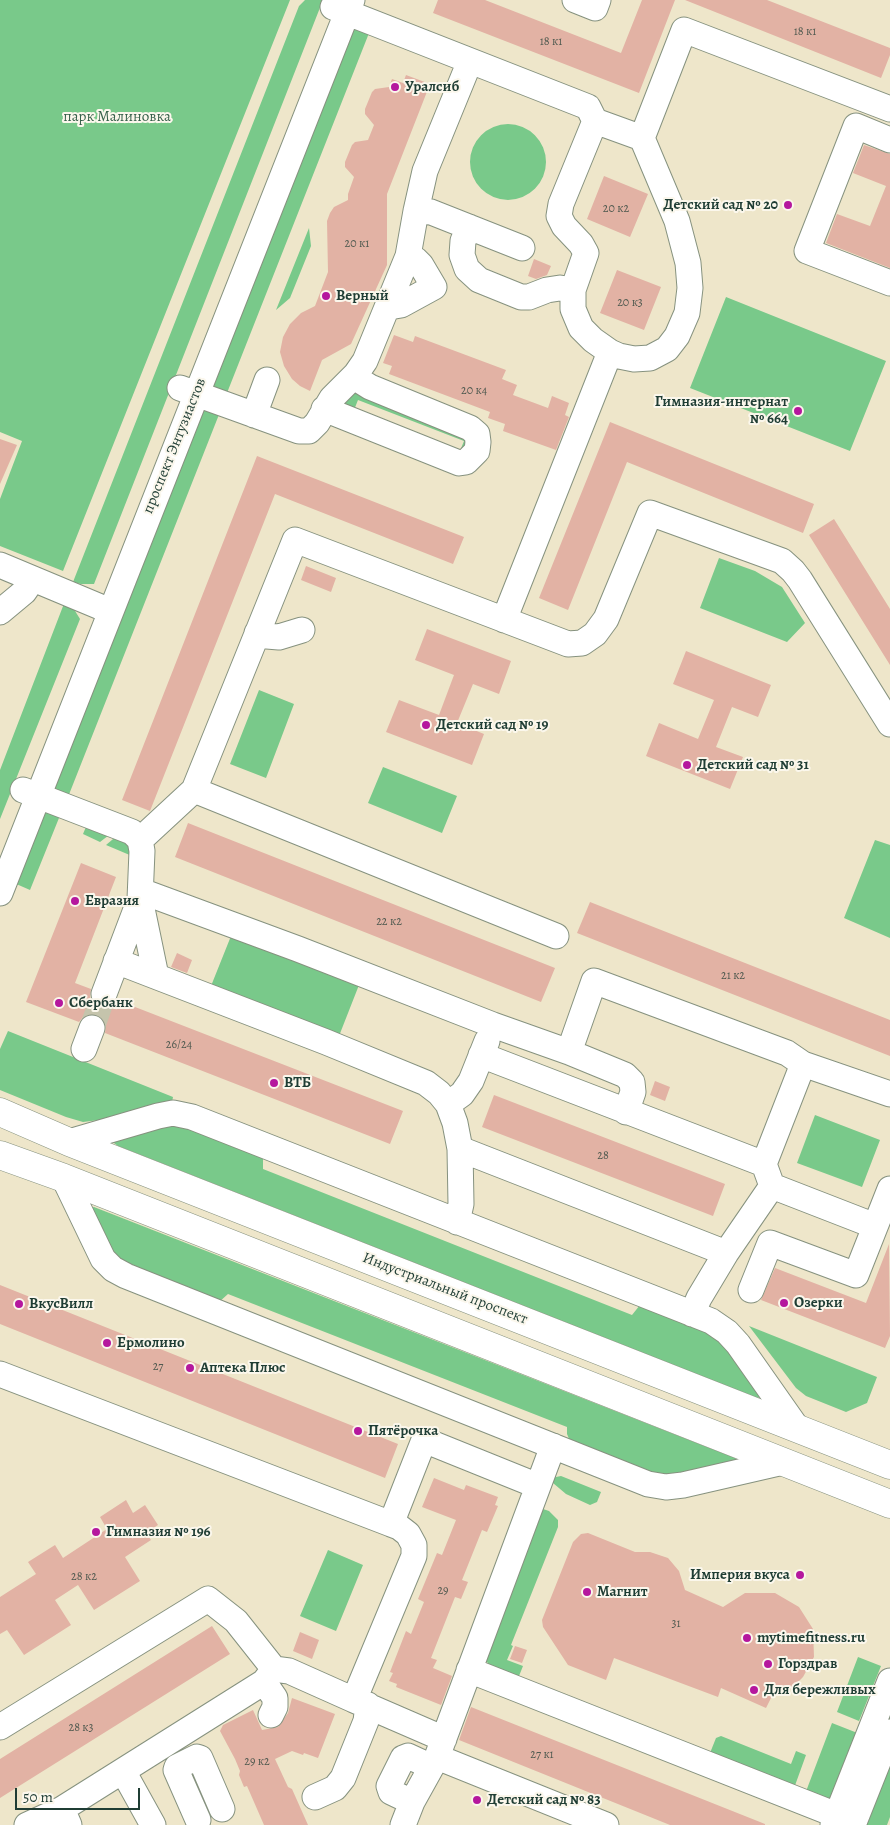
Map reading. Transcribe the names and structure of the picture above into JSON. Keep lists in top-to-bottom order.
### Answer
{
  "streets": {
    "main road": ["Индустриальный проспект"],
    "street": ["проспект Энтузиастов"]
  },
  "parks": ["парк Малиновка"],
  "places": [
    "Уралсиб",
    "Детский сад № 20",
    "Верный",
    "Гимназия-интернат № 664",
    "Детский сад № 19",
    "Детский сад № 31",
    "Евразия",
    "Сбербанк",
    "ВТБ",
    "Озерки",
    "ВкусВилл",
    "Ермолино",
    "Аптека Плюс",
    "Пятёрочка",
    "Гимназия № 196",
    "Империя вкуса",
    "Магнит",
    "mytimefitness.ru",
    "Горздрав",
    "Для бережливых",
    "Детский сад № 83"
  ],
  "house_numbers": [
    "18 к1",
    "18 к1",
    "20 к2",
    "20 к1",
    "20 к3",
    "20 к4",
    "22 к2",
    "21 к2",
    "26/24",
    "28",
    "27",
    "28 к2",
    "29",
    "31",
    "28 к3",
    "27 к1",
    "29 к2"
  ],
  "scale_bar": "50 m"
}
